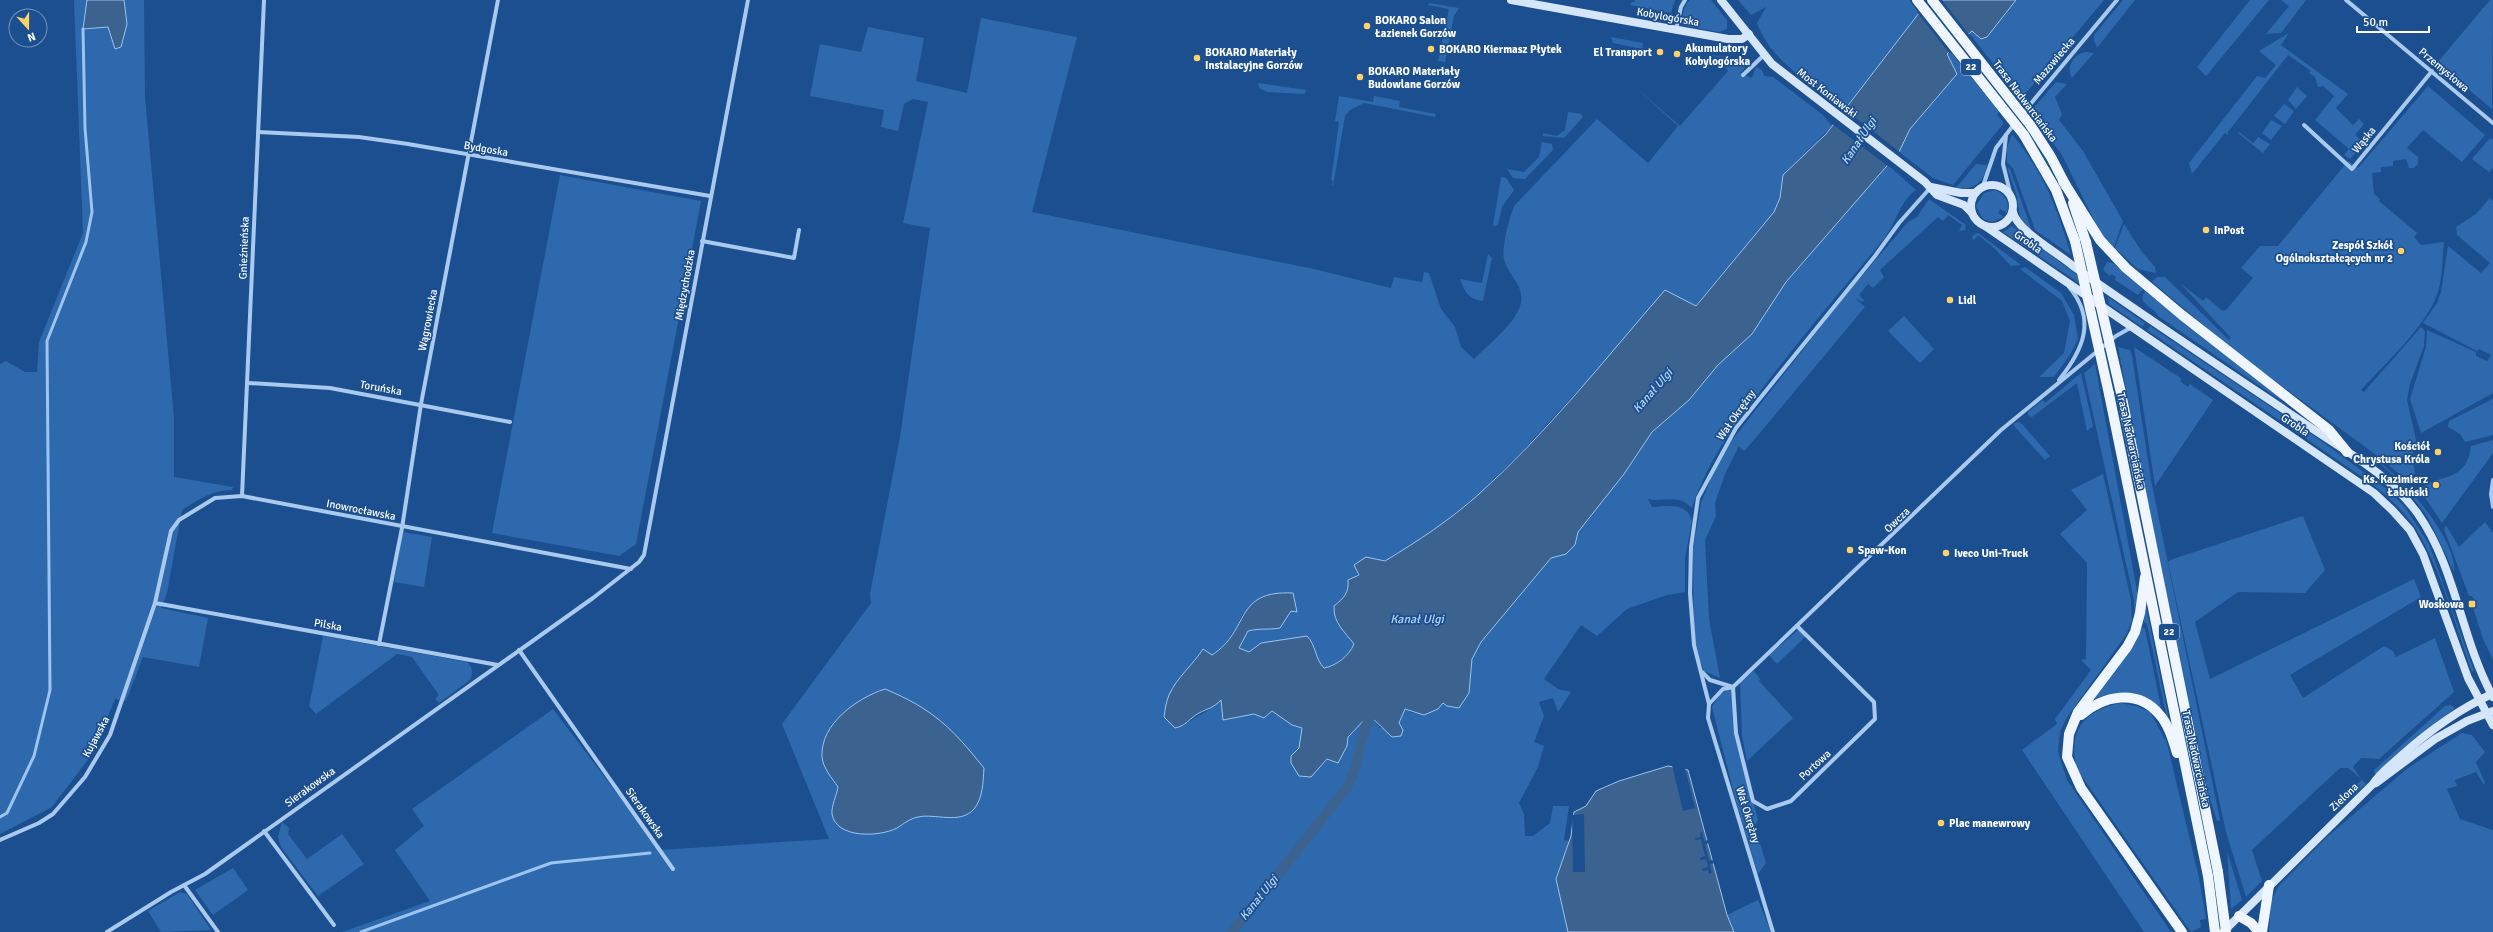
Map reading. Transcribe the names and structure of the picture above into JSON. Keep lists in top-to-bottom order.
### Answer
{
  "streets": {
    "main road": [
      "Kobylogórska",
      "22",
      "Most Koniawski",
      "Trasa Nadwarciańska",
      "Grobla",
      "Zielona"
    ],
    "street": [
      "Mazowiecka",
      "Przemysłowa",
      "Wąska",
      "Bydgoska",
      "Gnieźnieńska",
      "Międzychodzka",
      "Wągrowiecka",
      "Toruńska",
      "Wał Okrężny",
      "Inowrocławska",
      "Owcza",
      "Pilska",
      "Kujawska",
      "Portowa",
      "Sierakowska"
    ]
  },
  "crossings": [
    ["Kobylogórska", "Most Koniawski"],
    ["Mazowiecka", "Grobla"],
    ["Przemysłowa", "Wąska"],
    ["Most Koniawski", "Wał Okrężny"],
    ["Bydgoska", "Gnieźnieńska"],
    ["Bydgoska", "Międzychodzka"],
    ["Bydgoska", "Wągrowiecka"],
    ["Grobla", "Owcza"],
    ["Grobla", "Zielona"],
    ["Gnieźnieńska", "Toruńska"],
    ["Gnieźnieńska", "Inowrocławska"],
    ["Międzychodzka", "Inowrocławska"],
    ["Międzychodzka", "Sierakowska"],
    ["Wągrowiecka", "Toruńska"],
    ["Wągrowiecka", "Inowrocławska"],
    ["Wągrowiecka", "Pilska"],
    ["Inowrocławska", "Pilska"],
    ["Inowrocławska", "Kujawska"],
    ["Inowrocławska", "Sierakowska"],
    ["Owcza", "Portowa"],
    ["Pilska", "Kujawska"],
    ["Pilska", "Sierakowska"]
  ],
  "water": ["Kanał Ulgi"],
  "places": {
    "other": [
      "BOKARO Salon Łazienek Gorzów",
      "BOKARO Kiermasz Płytek",
      "El Transport",
      "Akumulatory Kobylogórska",
      "BOKARO Materiały Instalacyjne Gorzów",
      "BOKARO Materiały Budowlane Gorzów",
      "InPost",
      "Zespół Szkół Ogólnokształcących nr 2",
      "Lidl",
      "Kościół Chrystusa Króla",
      "Ks. Kazimierz Łabiński",
      "Spaw-Kon",
      "Iveco Uni-Truck",
      "Plac manewrowy"
    ],
    "transit": ["Woskowa"]
  },
  "scale_bar": "50 m",
  "north": "bottom"
}
